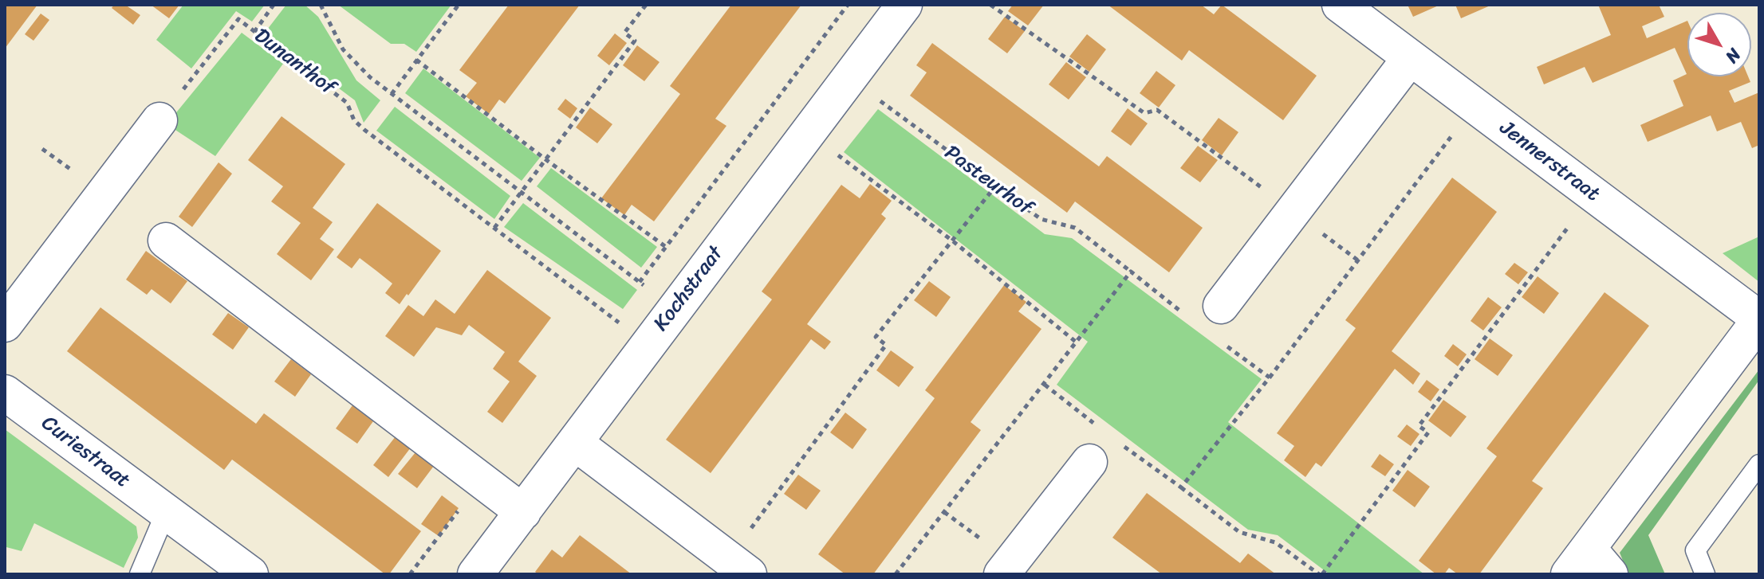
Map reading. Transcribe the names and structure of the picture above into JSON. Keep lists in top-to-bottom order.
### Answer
{
  "streets": {
    "street": ["Jennerstraat", "Kochstraat", "Curiestraat"],
    "path": ["Dunanthof", "Pasteurhof"]
  },
  "crossings": [
    ["Dunanthof", "Kochstraat"],
    ["Pasteurhof", "Kochstraat"]
  ],
  "north": "bottom right"
}
